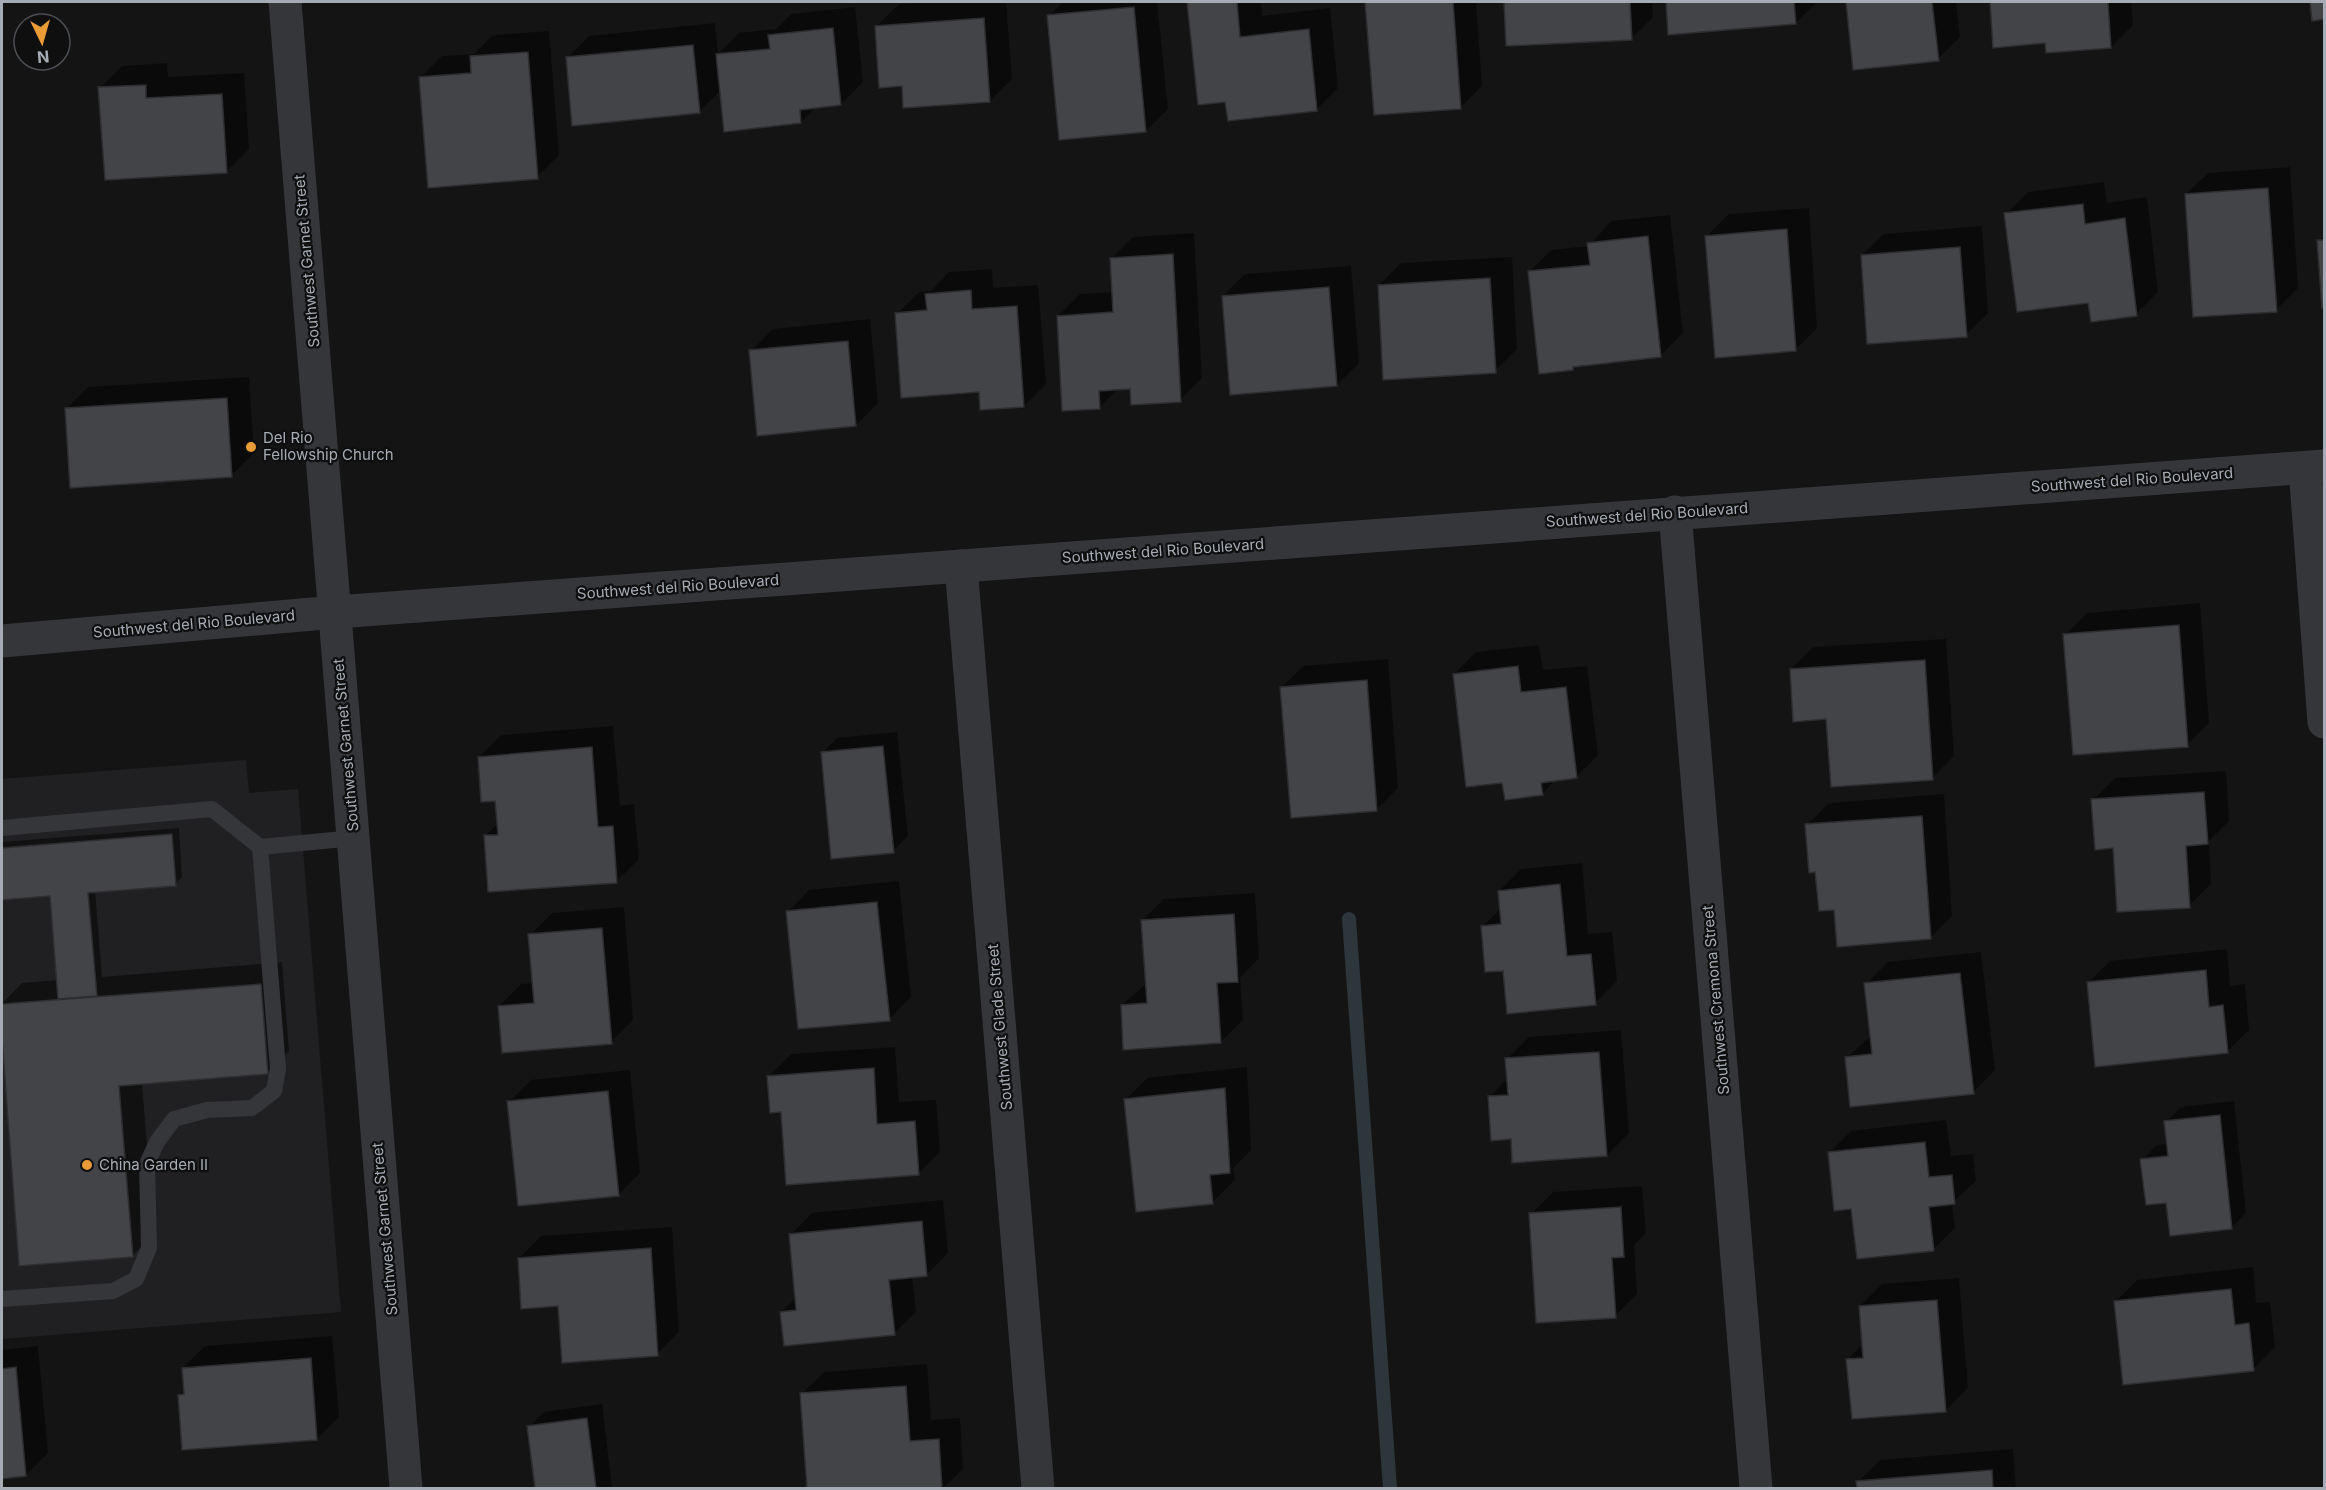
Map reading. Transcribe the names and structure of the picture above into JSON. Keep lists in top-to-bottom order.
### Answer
{
  "streets": {
    "street": [
      "Southwest Garnet Street",
      "Southwest del Rio Boulevard",
      "Southwest Cremona Street",
      "Southwest Glade Street"
    ]
  },
  "crossings": [
    ["Southwest Garnet Street", "Southwest del Rio Boulevard"],
    ["Southwest del Rio Boulevard", "Southwest Cremona Street"],
    ["Southwest del Rio Boulevard", "Southwest Glade Street"]
  ],
  "places": ["Del Rio Fellowship Church", "China Garden II"],
  "north": "bottom"
}
